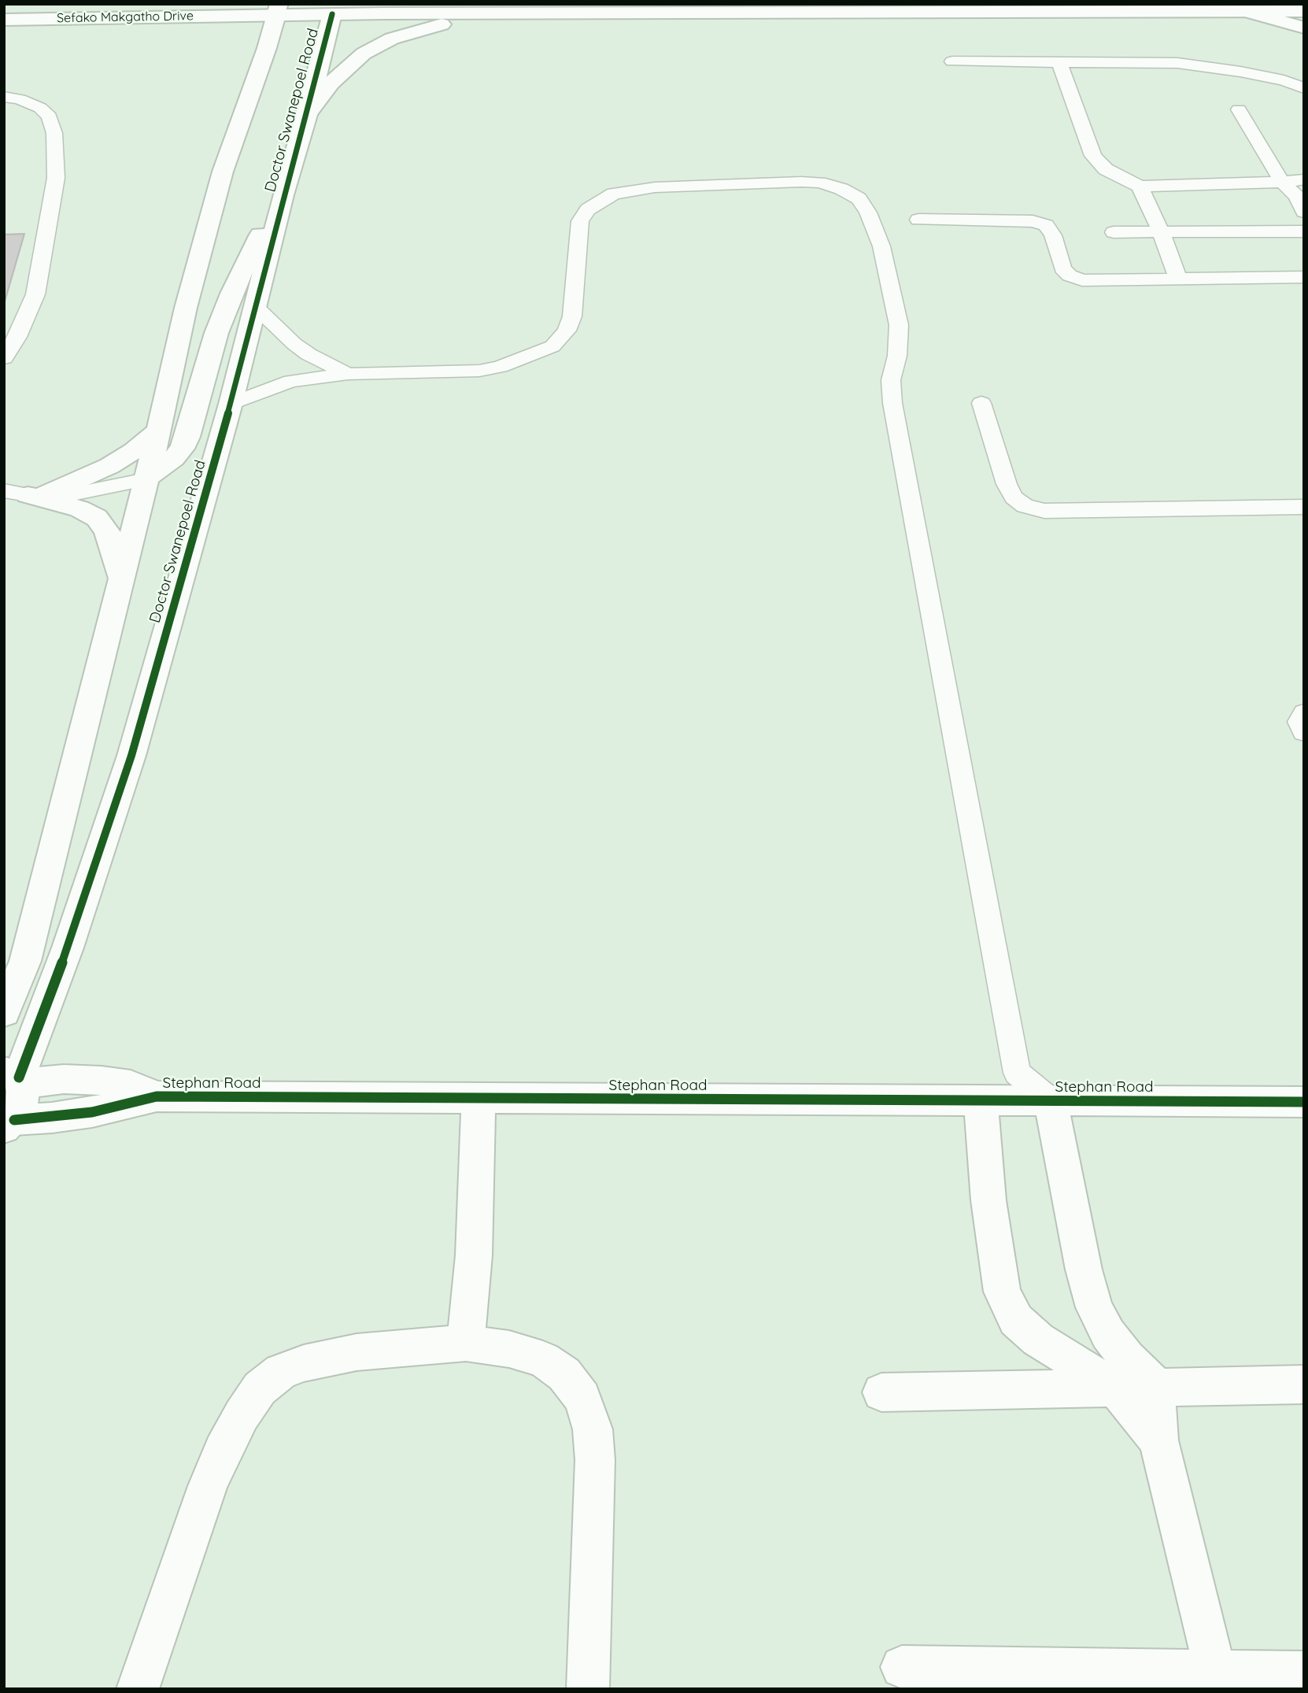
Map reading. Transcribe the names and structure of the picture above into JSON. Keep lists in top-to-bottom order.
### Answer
{
  "streets": {
    "street": ["Sefako Makgatho Drive", "Doctor Swanepoel Road", "Stephan Road"]
  },
  "crossings": [
    ["Sefako Makgatho Drive", "Doctor Swanepoel Road"],
    ["Doctor Swanepoel Road", "Stephan Road"]
  ]
}
